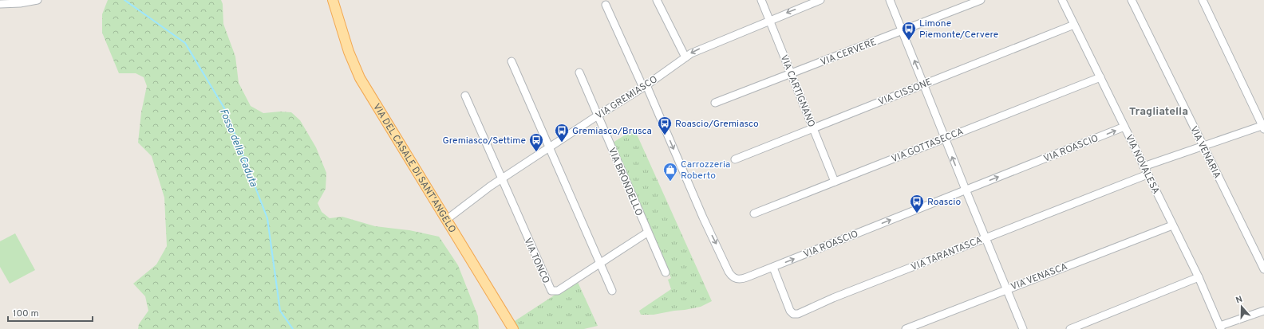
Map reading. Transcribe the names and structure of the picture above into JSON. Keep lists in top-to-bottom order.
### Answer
{
  "streets": {
    "main road": ["VIA DEL CASALE DI SANT'ANGELO"],
    "street": [
      "VIA CERVERE",
      "VIA CARTIGNANO",
      "VIA CISSONE",
      "VIA GREMIASCO",
      "VIA GOTTASECCA",
      "VIA ROASCIO",
      "VIA VENARIA",
      "VIA NOVALESA",
      "VIA BRONDELLO",
      "VIA TARANTASCA",
      "VIA TONCO",
      "VIA VENASCA"
    ]
  },
  "crossings": [
    ["VIA CERVERE", "VIA CARTIGNANO"],
    ["VIA CARTIGNANO", "VIA CISSONE"],
    ["VIA CARTIGNANO", "VIA GREMIASCO"],
    ["VIA CARTIGNANO", "VIA GOTTASECCA"],
    ["VIA CISSONE", "VIA NOVALESA"],
    ["VIA GREMIASCO", "VIA ROASCIO"],
    ["VIA GREMIASCO", "VIA DEL CASALE DI SANT'ANGELO"],
    ["VIA GREMIASCO", "VIA BRONDELLO"],
    ["VIA GREMIASCO", "VIA TONCO"],
    ["VIA GOTTASECCA", "VIA NOVALESA"],
    ["VIA ROASCIO", "VIA NOVALESA"],
    ["VIA ROASCIO", "VIA TARANTASCA"],
    ["VIA NOVALESA", "VIA TARANTASCA"],
    ["VIA NOVALESA", "VIA VENASCA"],
    ["VIA BRONDELLO", "VIA TONCO"]
  ],
  "districts": ["Tragliatella"],
  "water": ["Fosso della Caduta"],
  "places": {
    "bus stop": [
      "Limone Piemonte/Cervere",
      "Roascio/Gremiasco",
      "Gremiasco/Brusca",
      "Gremiasco/Settime",
      "Roascio"
    ],
    "shop": ["Carrozzeria Roberto"]
  },
  "scale_bar": "100 m",
  "north": "top"
}
